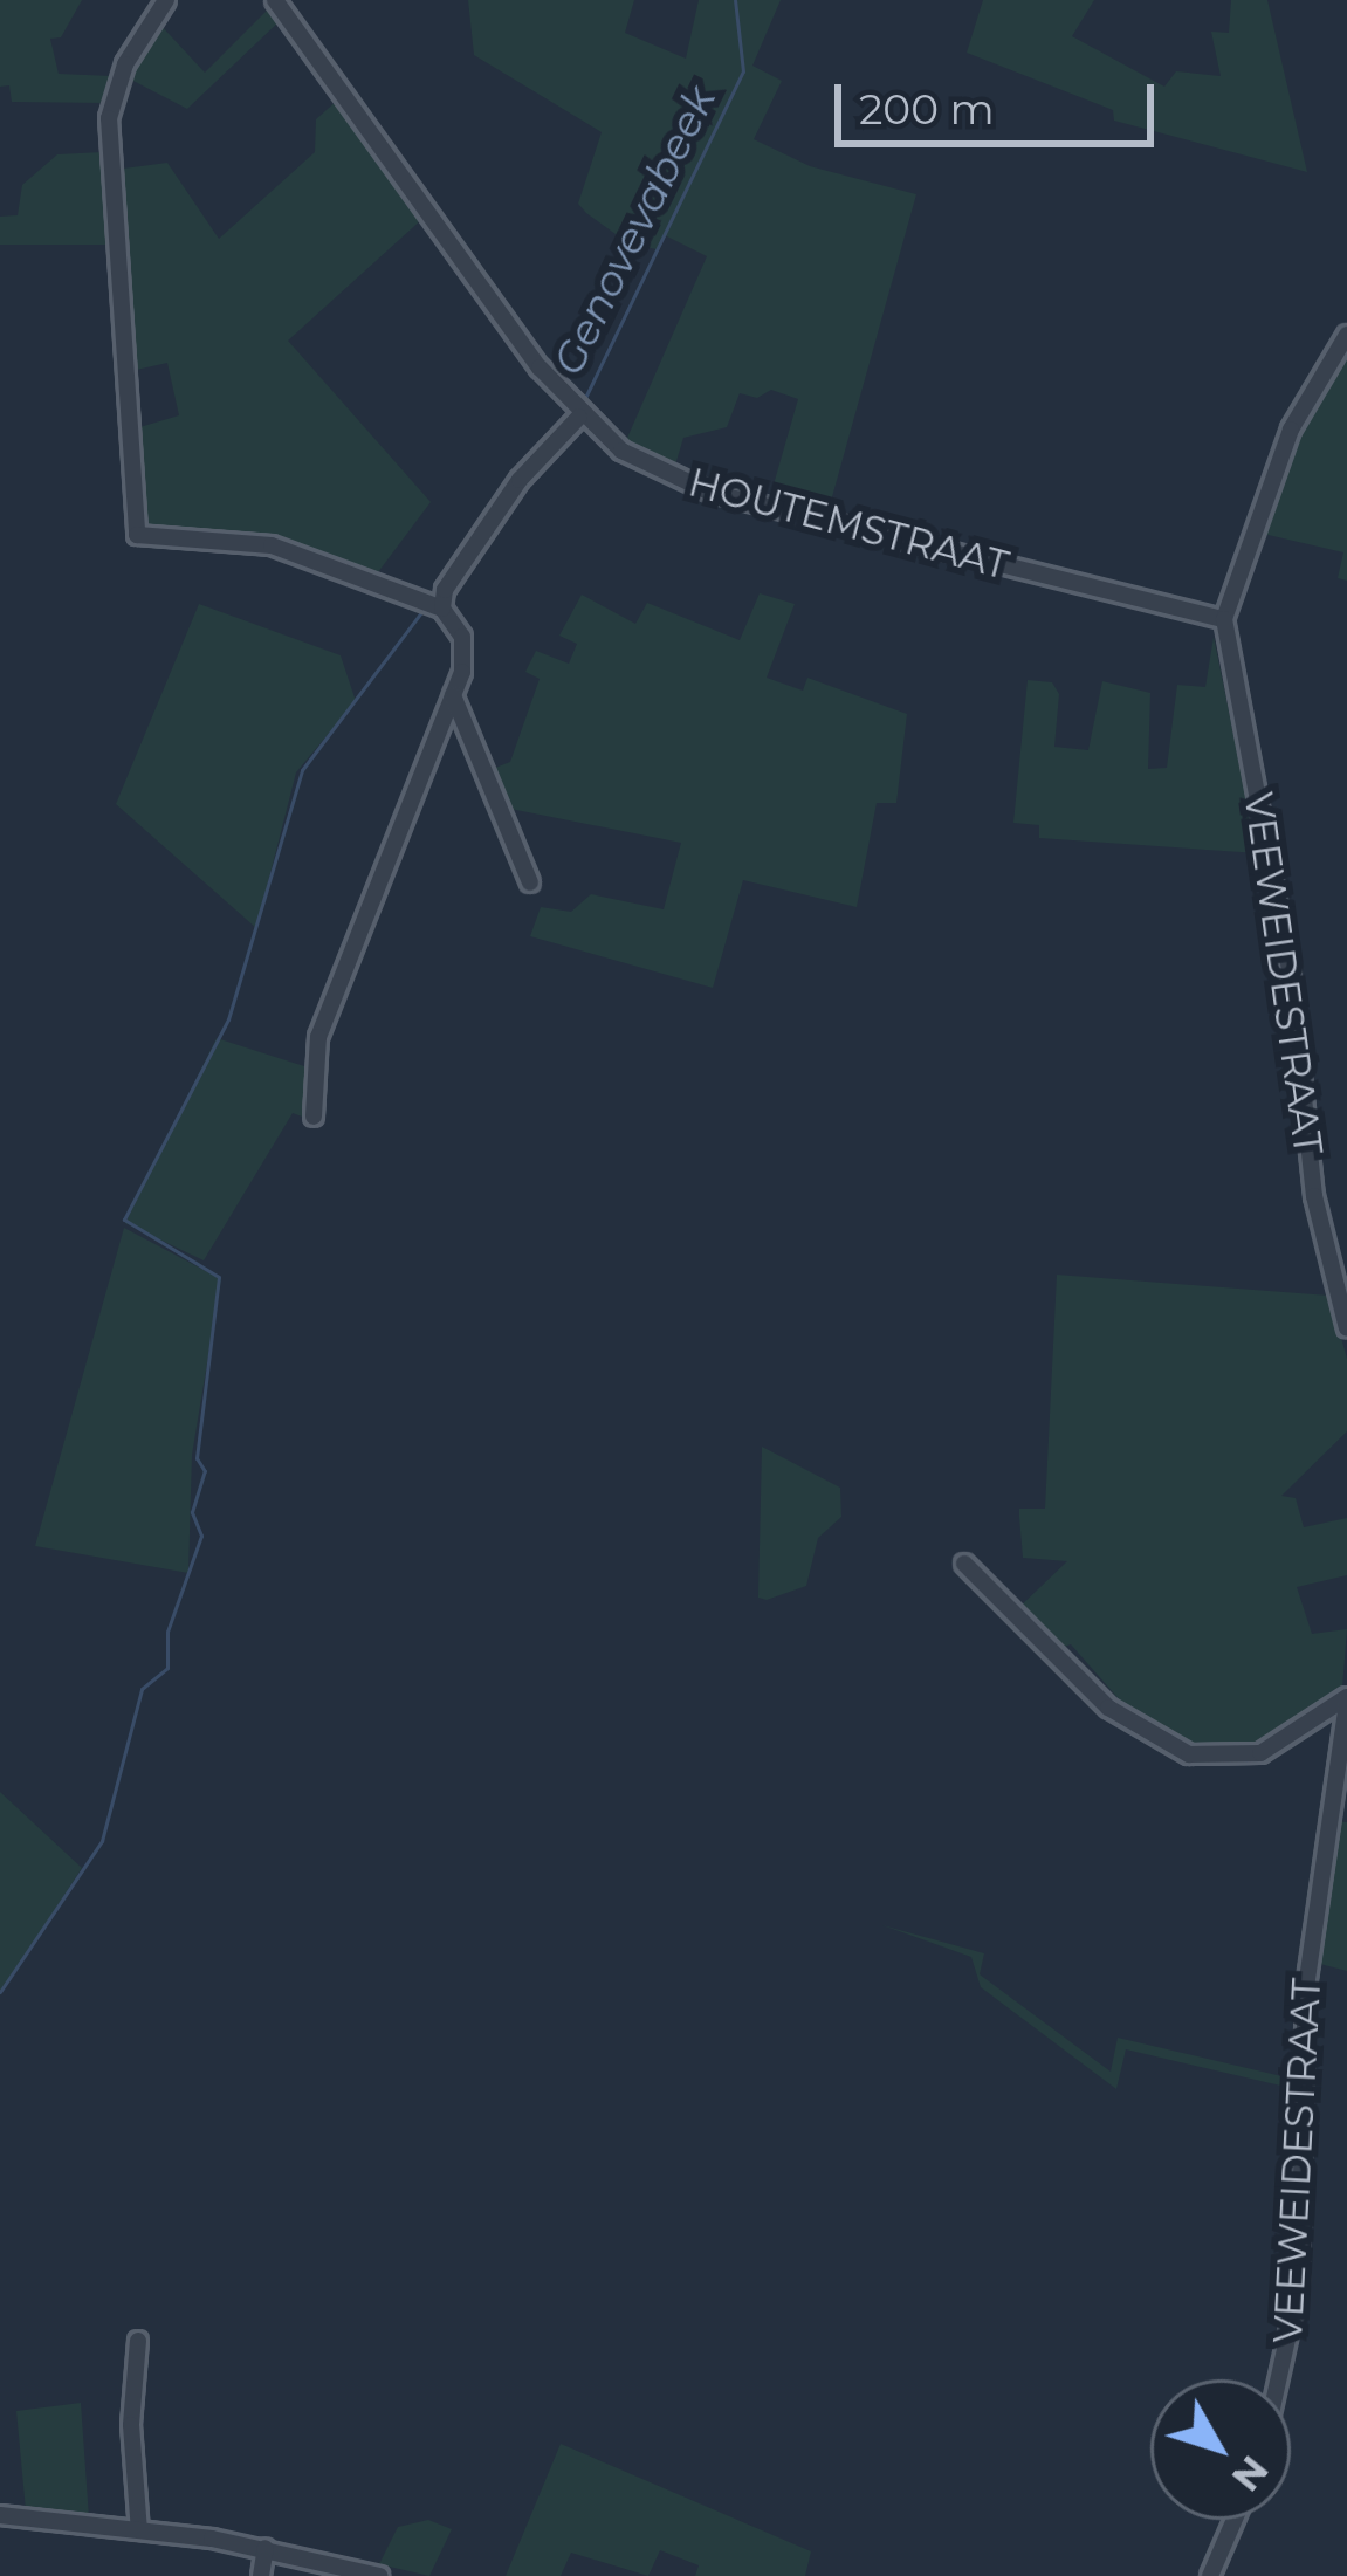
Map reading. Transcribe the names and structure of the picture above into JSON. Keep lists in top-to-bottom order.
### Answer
{
  "streets": {
    "street": ["HOUTEMSTRAAT", "VEEWEIDESTRAAT"]
  },
  "crossings": [
    ["HOUTEMSTRAAT", "VEEWEIDESTRAAT"]
  ],
  "water": ["Genovevabeek"],
  "scale_bar": "200 m",
  "north": "bottom right"
}
